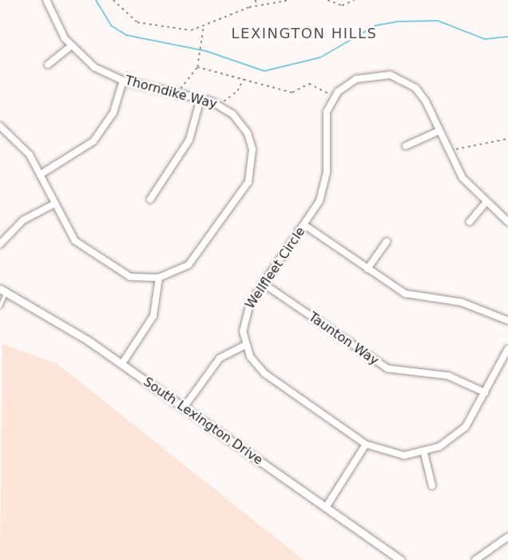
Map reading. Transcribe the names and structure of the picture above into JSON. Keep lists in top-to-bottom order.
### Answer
{
  "streets": {
    "street": [
      "Thorndike Way",
      "Wellfleet Circle",
      "Taunton Way",
      "South Lexington Drive"
    ]
  },
  "crossings": [
    ["Wellfleet Circle", "Taunton Way"]
  ],
  "districts": ["LEXINGTON HILLS"]
}
